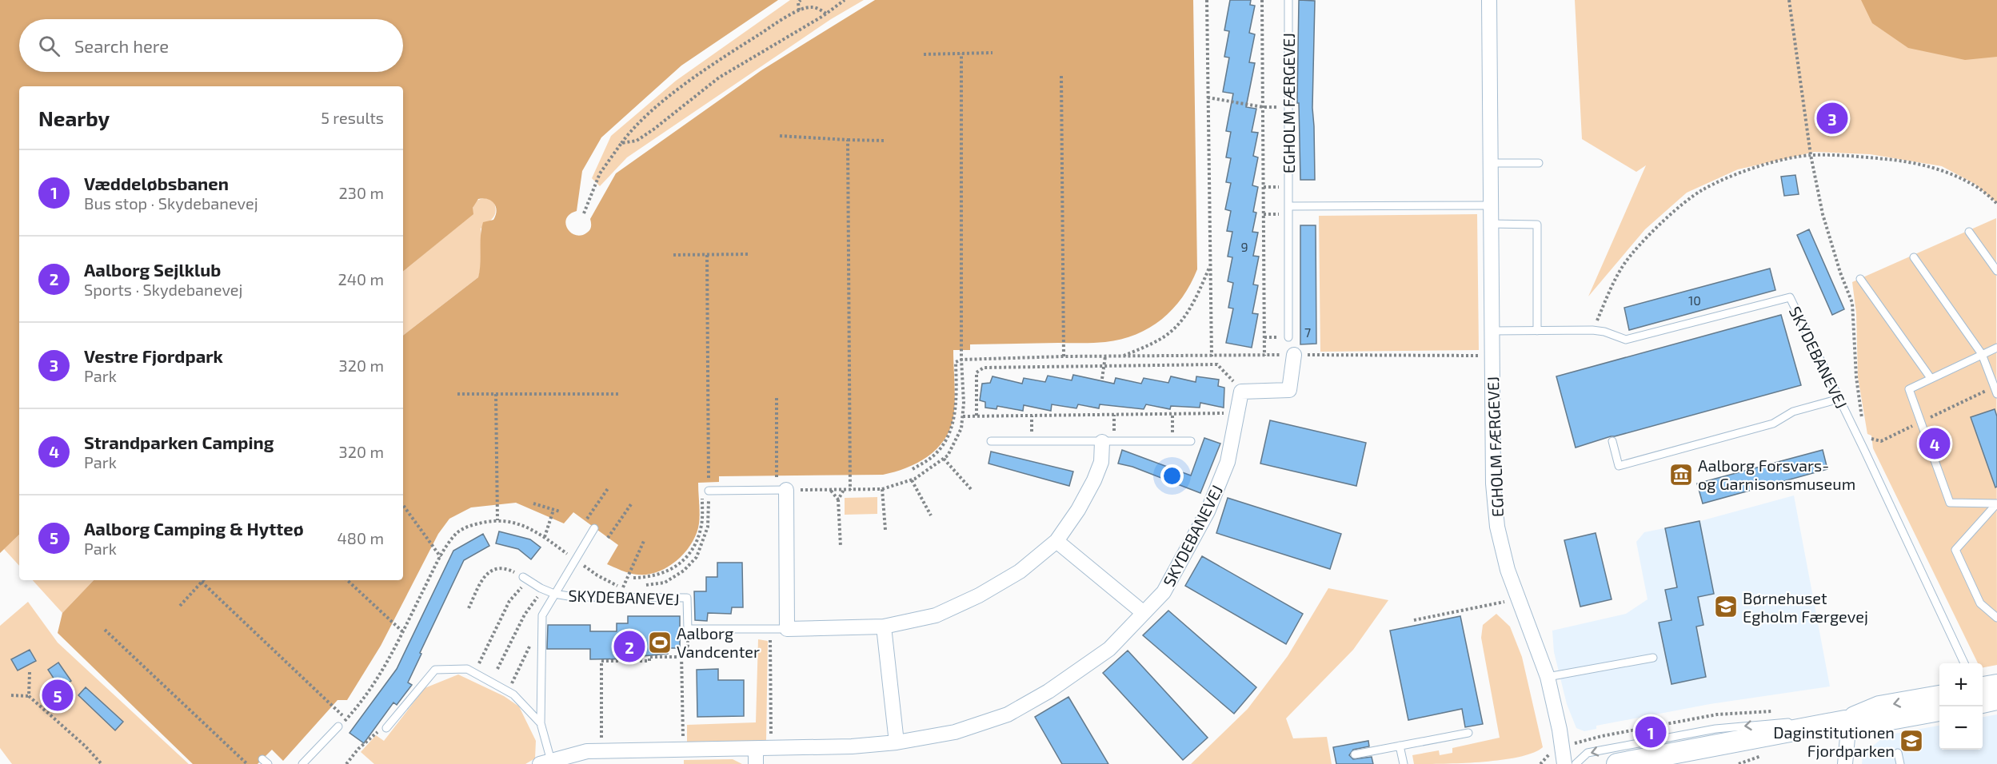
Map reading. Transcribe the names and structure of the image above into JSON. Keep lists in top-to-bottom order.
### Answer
{
  "streets": {
    "street": ["EGHOLM FÆRGEVEJ", "SKYDEBANEVEJ"]
  },
  "crossings": [
    ["EGHOLM FÆRGEVEJ", "SKYDEBANEVEJ"]
  ],
  "places": {
    "museum": ["Aalborg Forsvars- og Garnisonsmuseum"],
    "school or university": ["Børnehuset Egholm Færgevej", "Daginstitutionen Fjordparken"],
    "sports": ["Aalborg Vandcenter"]
  },
  "house_numbers": ["9", "10", "7"],
  "page": {
    "search": "Search here",
    "heading": ["Nearby", "5 results"],
    "pins": [
      "3",
      "4",
      "2",
      "5",
      "1"
    ],
    "list": [
      {
        "mark": "1",
        "name": "Væddeløbsbanen",
        "note": "Bus stop · Skydebanevej",
        "value": "230 m"
      },
      {
        "mark": "2",
        "name": "Aalborg Sejlklub",
        "note": "Sports · Skydebanevej",
        "value": "240 m"
      },
      {
        "mark": "3",
        "name": "Vestre Fjordpark",
        "note": "Park",
        "value": "320 m"
      },
      {
        "mark": "4",
        "name": "Strandparken Camping",
        "note": "Park",
        "value": "320 m"
      },
      {
        "mark": "5",
        "name": "Aalborg Camping & Hytteø",
        "note": "Park",
        "value": "480 m"
      }
    ],
    "map_buttons": ["+", "−"]
  }
}
